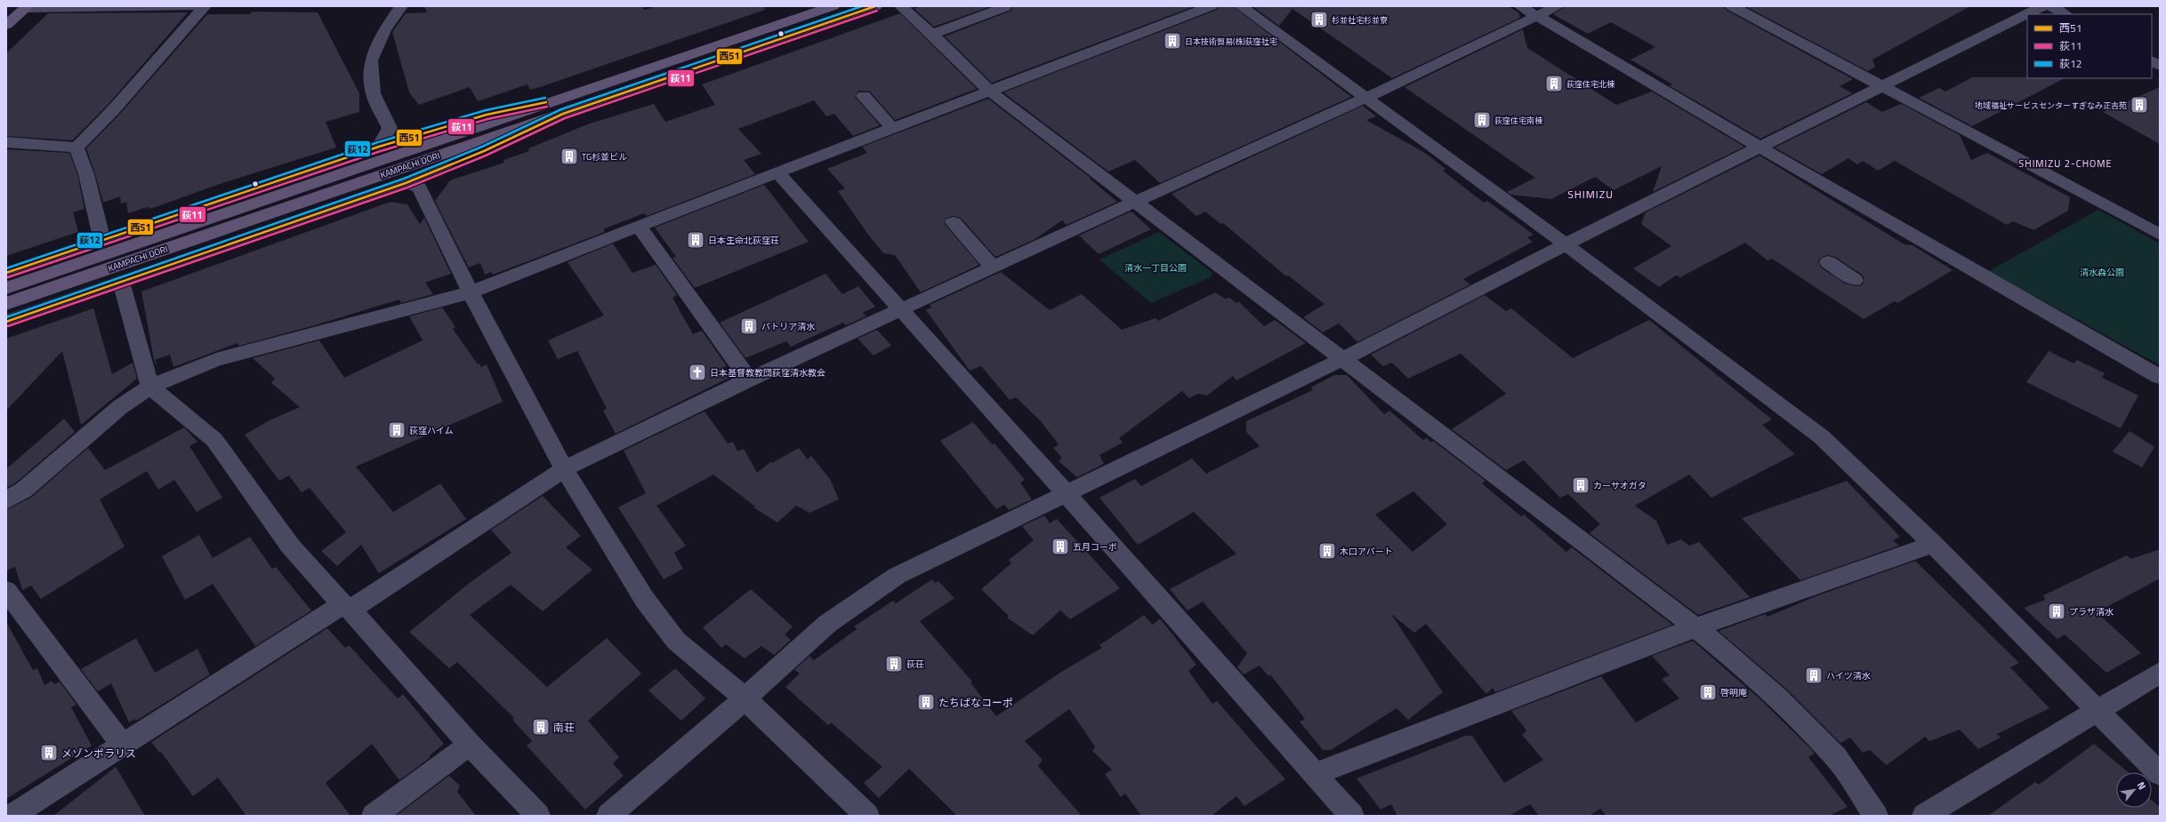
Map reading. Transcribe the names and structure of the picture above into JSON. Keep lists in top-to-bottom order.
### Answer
{
  "streets": {
    "main road": ["KAMPACHI DORI"]
  },
  "districts": ["SHIMIZU 2-CHOME", "SHIMIZU"],
  "parks": ["清水一丁目公園", "清水森公園"],
  "places": {
    "building": [
      "杉並社宅杉並寮",
      "日本技術貿易(株)荻窪社宅",
      "荻窪住宅北棟",
      "地域福祉サービスセンターすぎなみ正吉苑",
      "荻窪住宅南棟",
      "TG杉並ビル",
      "日本生命北荻窪荘",
      "パトリア清水",
      "荻窪ハイム",
      "カーサオガタ",
      "五月コーポ",
      "木口アパート",
      "プラザ清水",
      "荻荘",
      "ハイツ清水",
      "啓明庵",
      "たちばなコーポ",
      "南荘",
      "メゾンポラリス"
    ],
    "church": ["日本基督教教団荻窪清水教会"]
  },
  "lines": ["transit line 西51", "transit line 荻12", "transit line 荻11"],
  "legend": ["西51", "荻11", "荻12"],
  "north": "top right"
}
